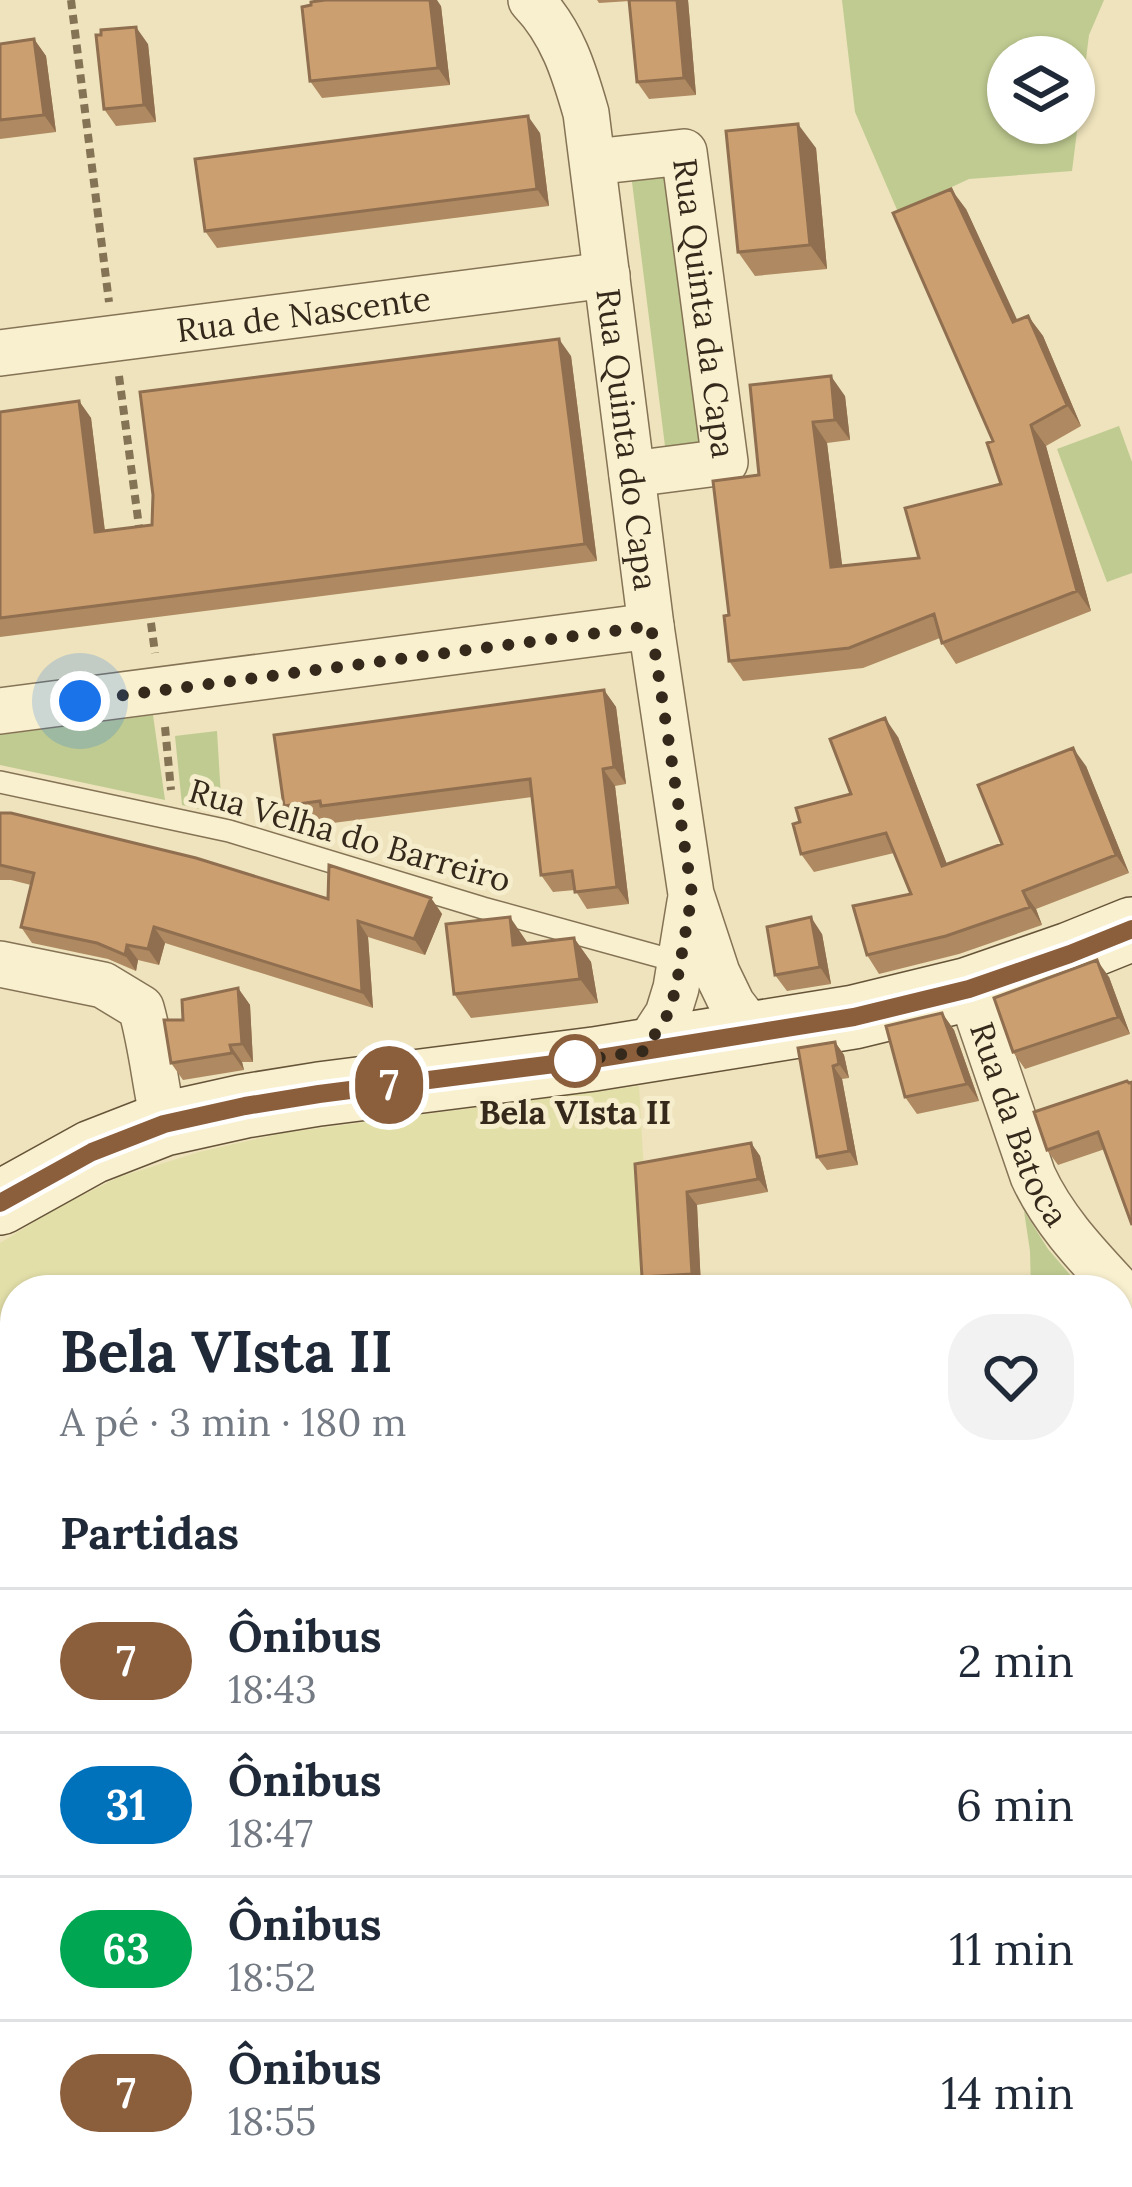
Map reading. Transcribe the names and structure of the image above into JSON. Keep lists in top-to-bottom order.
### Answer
{
  "streets": {
    "street": [
      "Rua Quinta da Capa",
      "Rua de Nascente",
      "Rua Quinta do Capa",
      "Rua da Batoca"
    ],
    "lane": ["Rua Velha do Barreiro"]
  },
  "crossings": [
    ["Rua Quinta da Capa", "Rua Quinta do Capa"],
    ["Rua de Nascente", "Rua Quinta do Capa"]
  ],
  "places": ["Bela VIsta II"],
  "lines": ["bus line 7"],
  "page": {
    "on_map": "7",
    "heading": [
      ["Bela VIsta II", "A pé · 3 min · 180 m"],
      "Partidas"
    ],
    "list": [
      {
        "mark": "7",
        "name": "Ônibus",
        "note": "18:43",
        "value": "2 min"
      },
      {
        "mark": "31",
        "name": "Ônibus",
        "note": "18:47",
        "value": "6 min"
      },
      {
        "mark": "63",
        "name": "Ônibus",
        "note": "18:52",
        "value": "11 min"
      },
      {
        "mark": "7",
        "name": "Ônibus",
        "note": "18:55",
        "value": "14 min"
      }
    ]
  }
}
